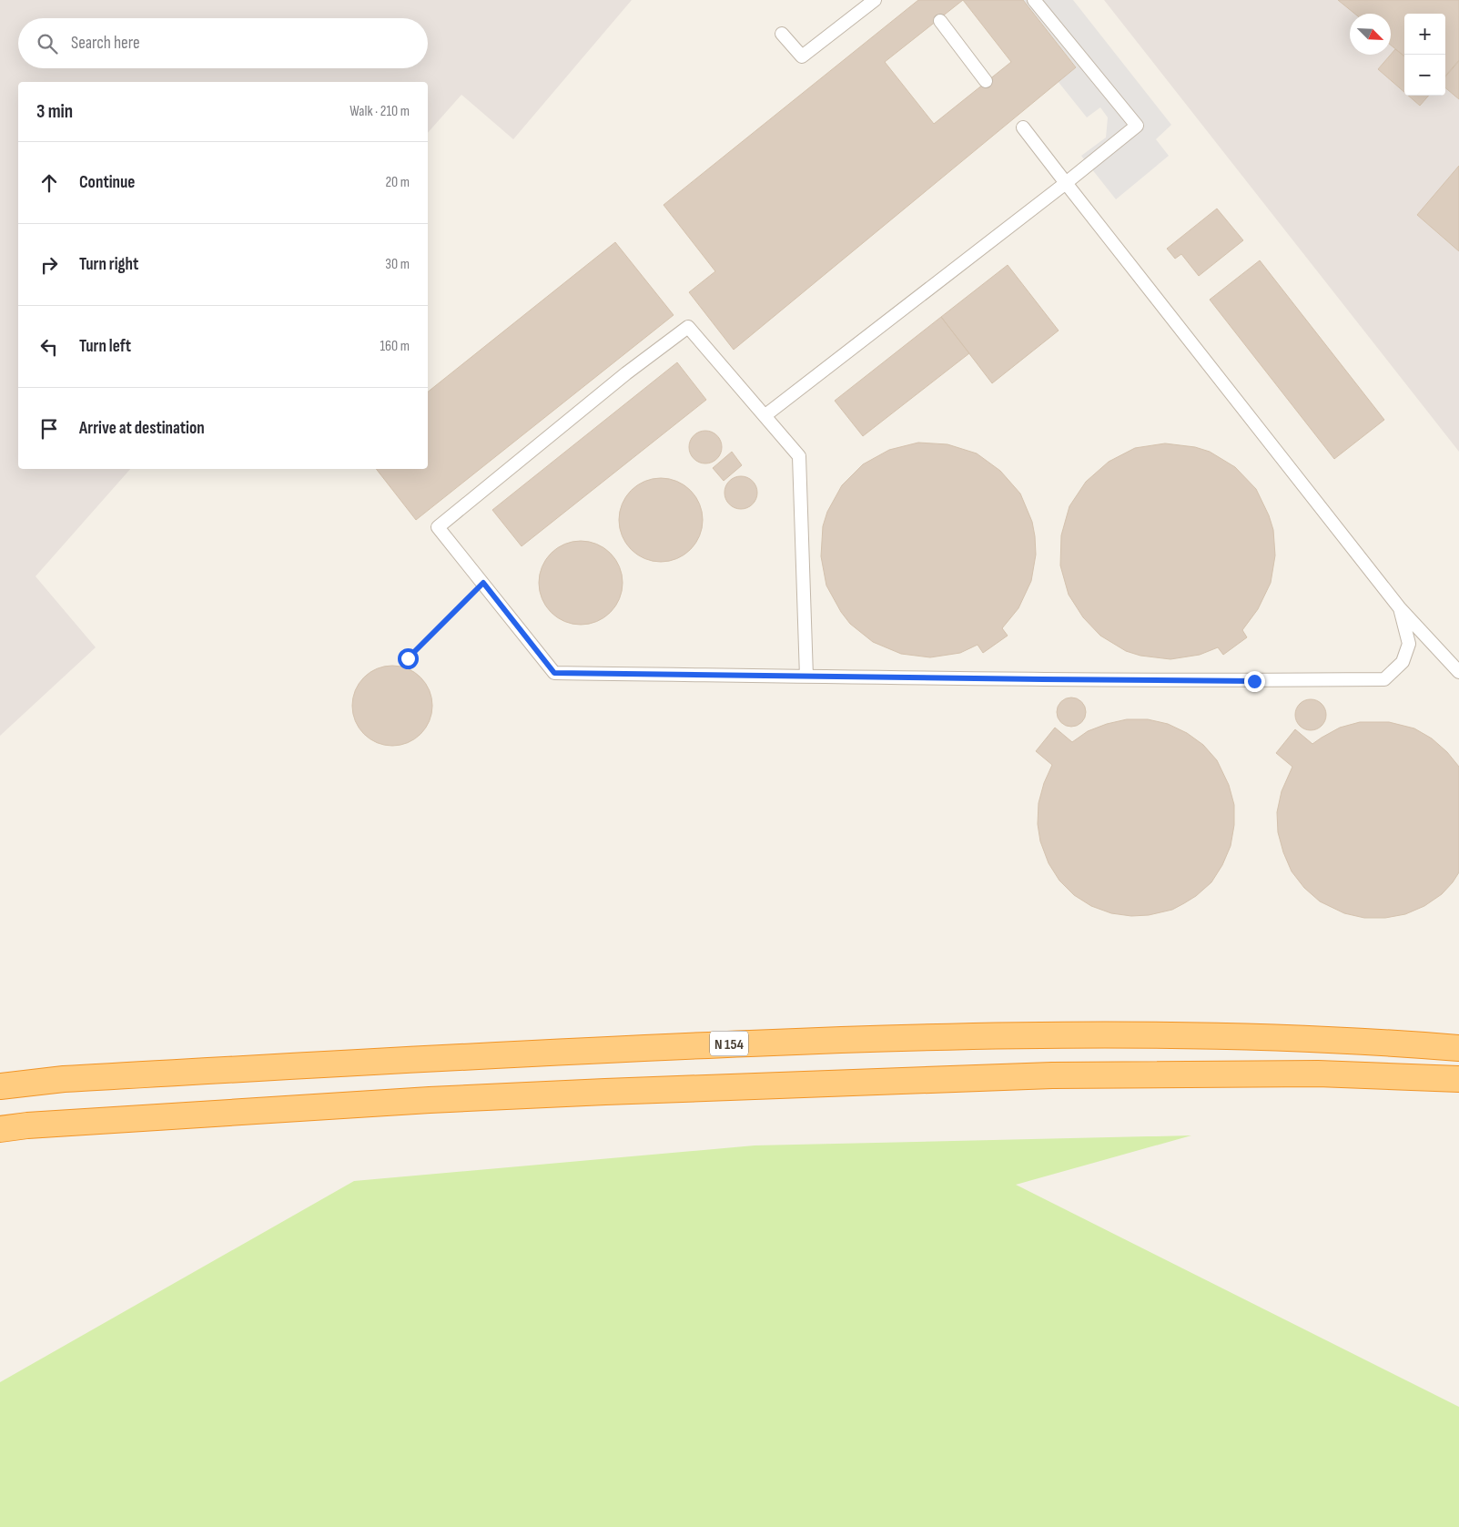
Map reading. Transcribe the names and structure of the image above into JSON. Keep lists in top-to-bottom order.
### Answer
{
  "streets": {
    "highway": ["N 154"]
  },
  "north": "bottom right",
  "page": {
    "map_buttons": ["+", "−"],
    "search": "Search here",
    "heading": ["3 min", "Walk · 210 m"],
    "list": [
      ["Continue", "20 m"],
      ["Turn right", "30 m"],
      ["Turn left", "160 m"],
      "Arrive at destination"
    ]
  }
}
